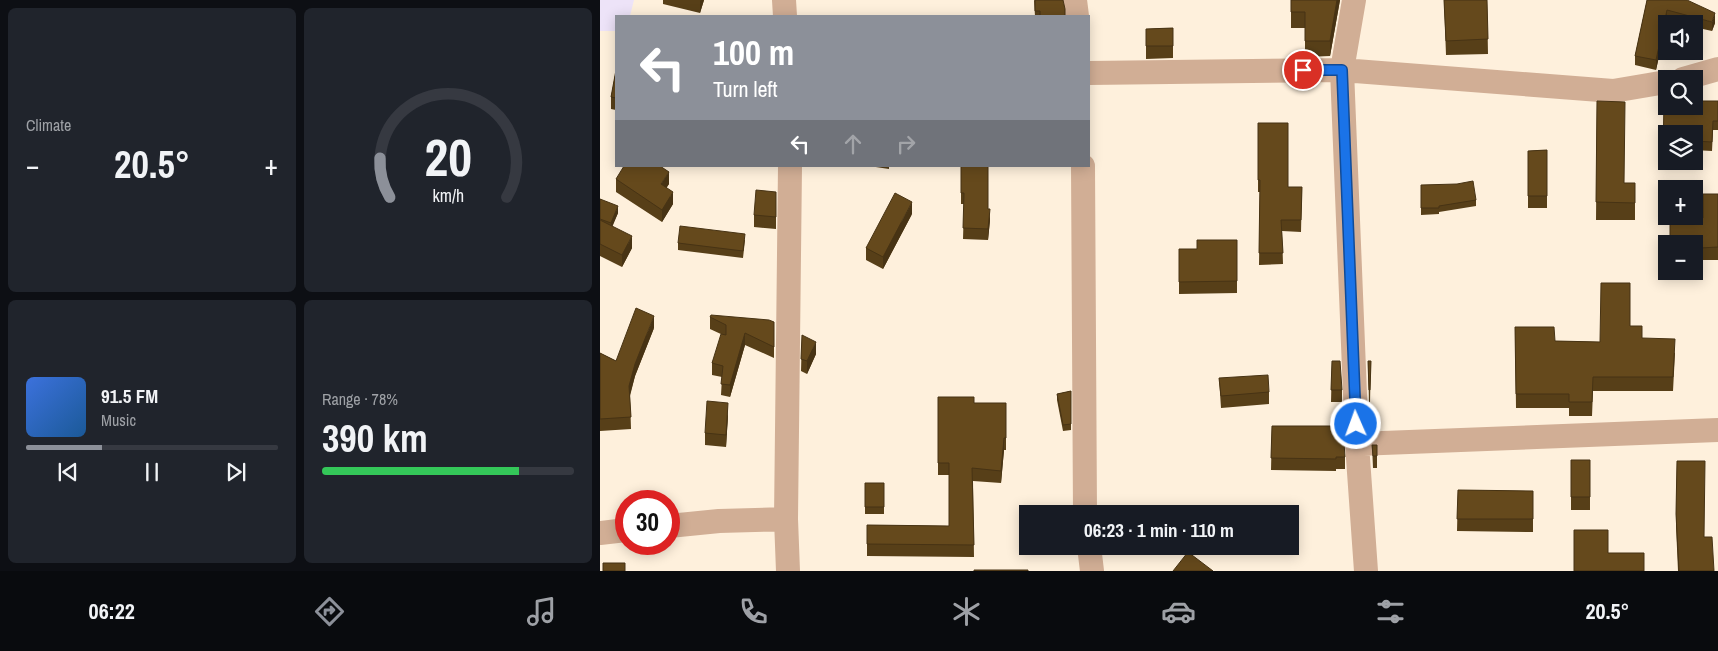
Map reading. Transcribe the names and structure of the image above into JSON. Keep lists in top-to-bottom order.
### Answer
{
  "page": {
    "tile": [
      "Climate",
      ["Range · 78%", "390 km"]
    ],
    "map_buttons": ["+", "−"],
    "turn": ["100 m", "Turn left"],
    "heat": ["−", "20.5°", "+"],
    "song": ["91.5 FM", "Music"],
    "limit": "30",
    "trip": "06:23 · 1 min · 110 m",
    "tabs": ["06:22", "20.5°"],
    "gauge": ["20", "km/h"]
  }
}
